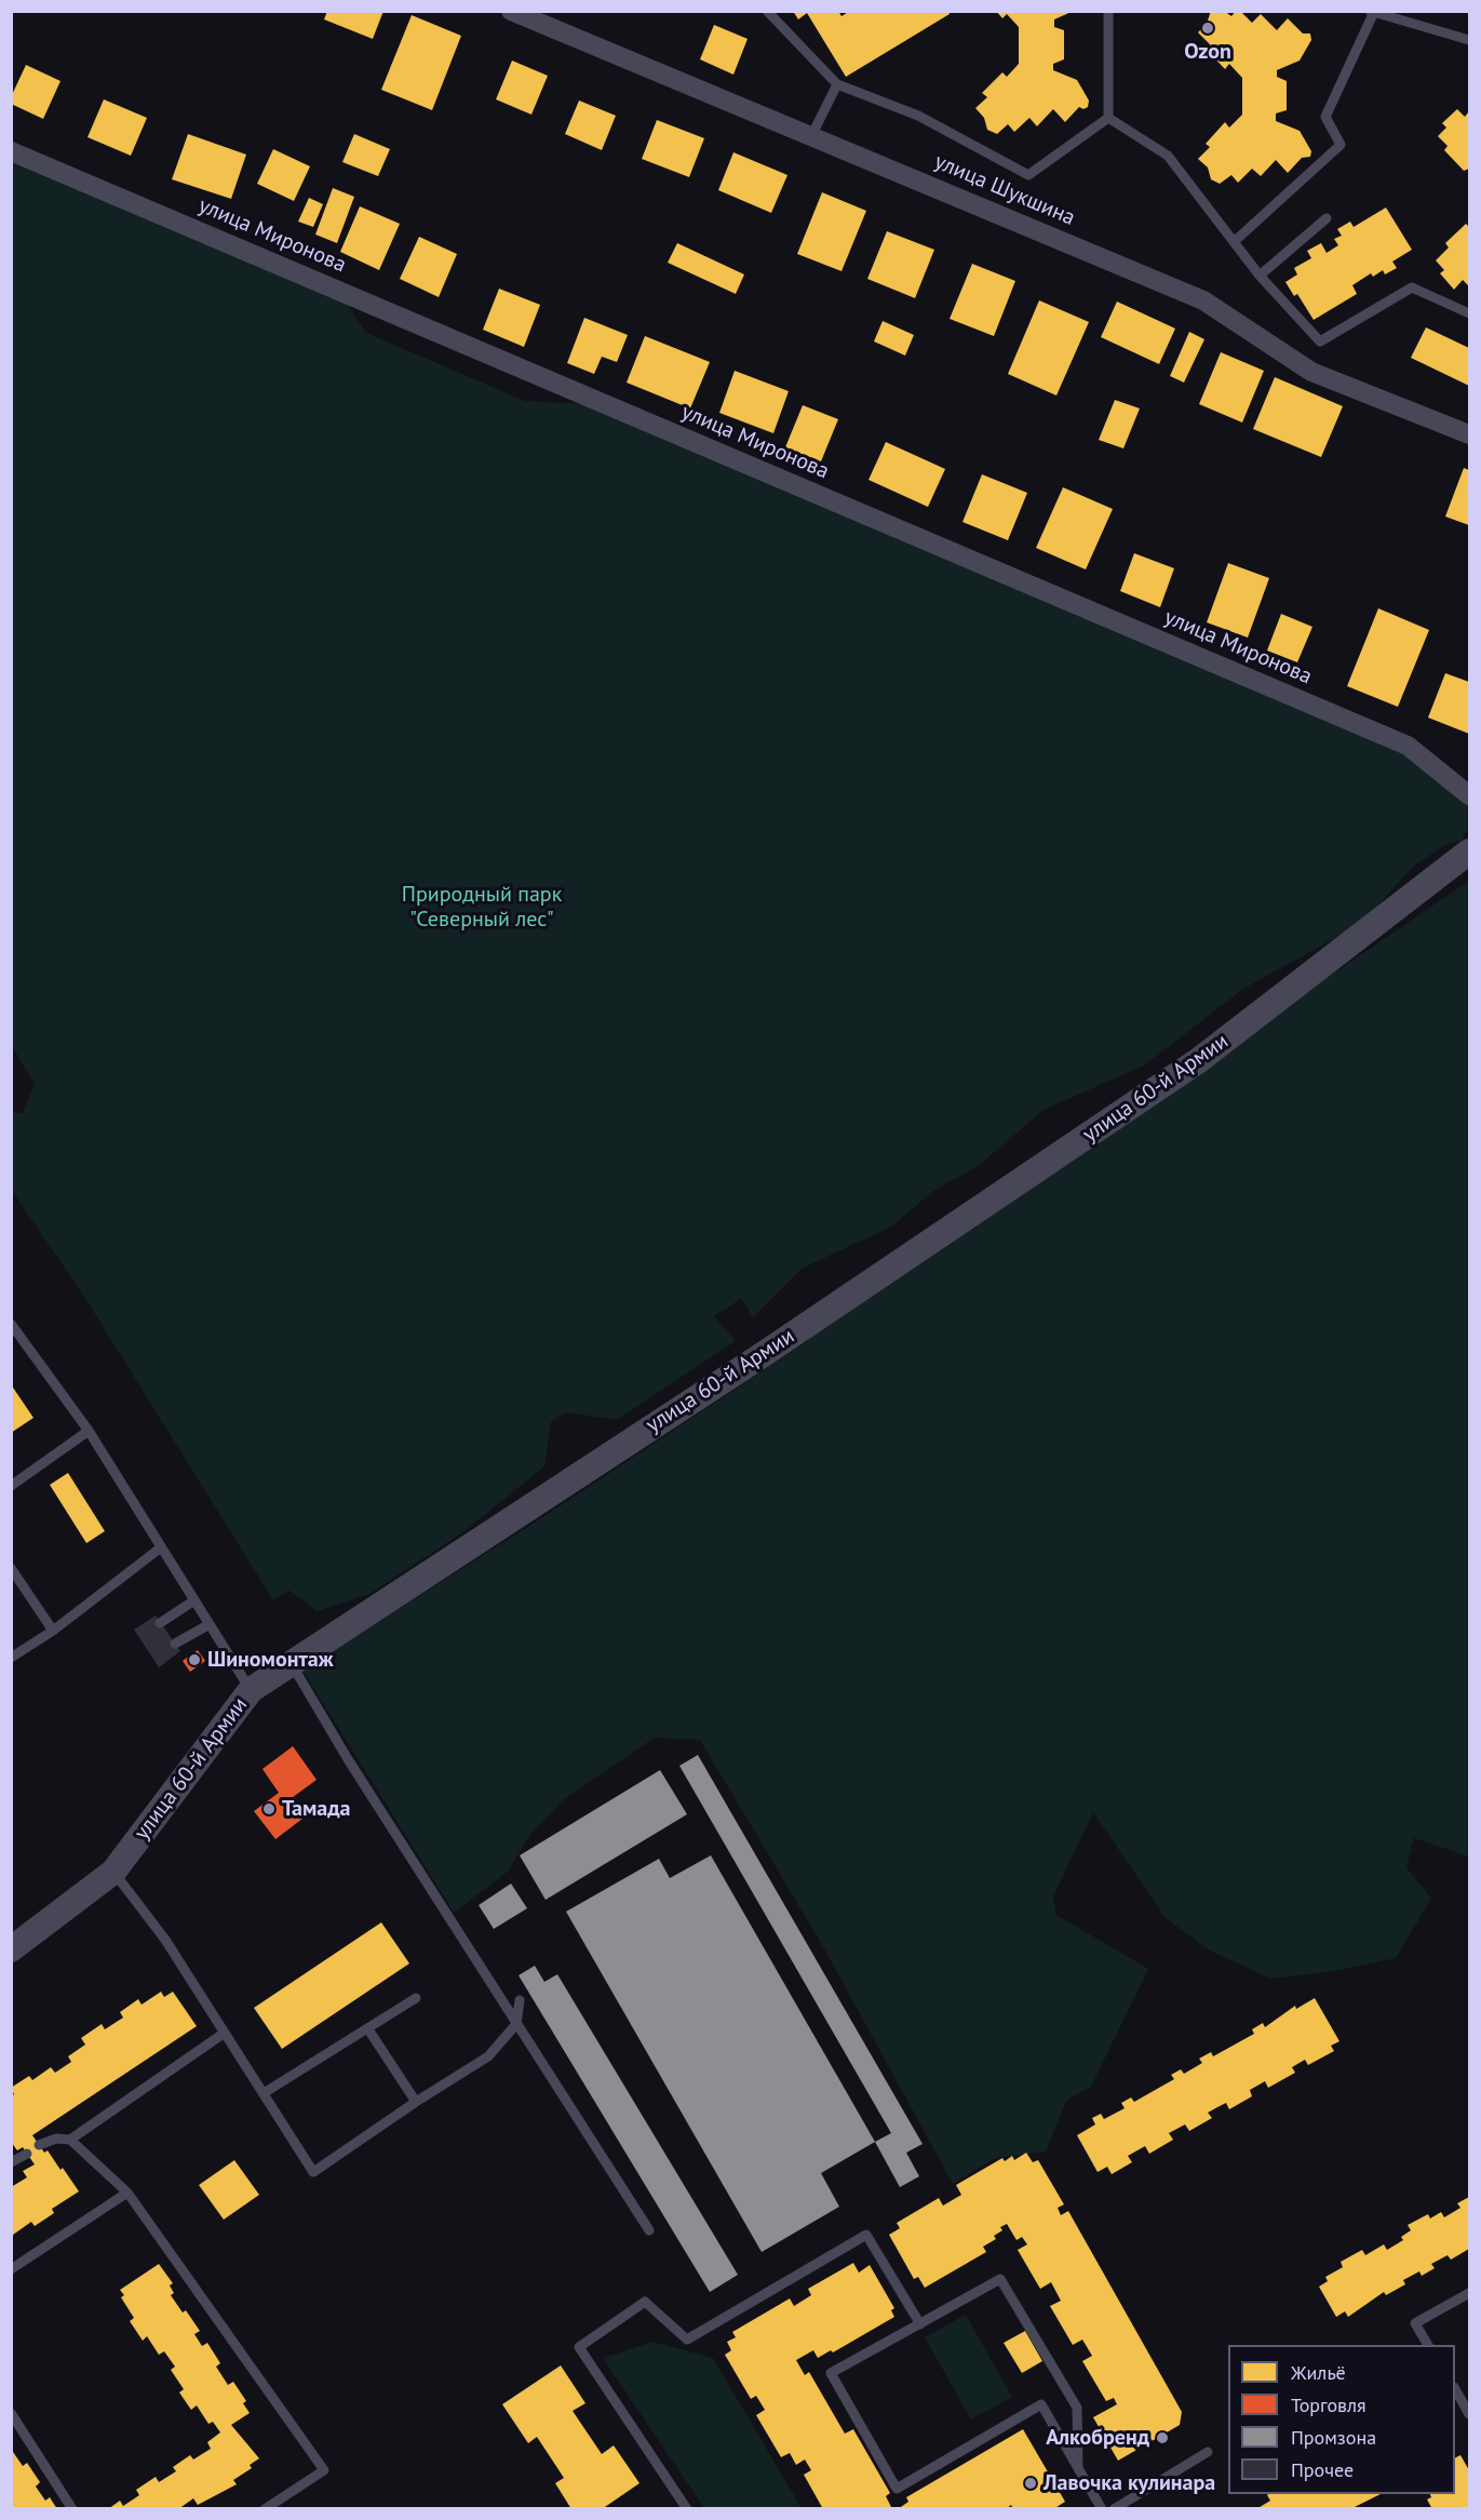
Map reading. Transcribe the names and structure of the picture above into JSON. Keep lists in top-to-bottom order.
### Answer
{
  "streets": {
    "street": ["улица Шукшина", "улица Миронова", "улица 60-й Армии"]
  },
  "parks": ["Природный парк \"Северный лес\""],
  "places": [
    "Ozon",
    "Шиномонтаж",
    "Тамада",
    "Алкобренд",
    "Лавочка кулинара"
  ],
  "legend": [
    "Жильё",
    "Торговля",
    "Промзона",
    "Прочее"
  ]
}
